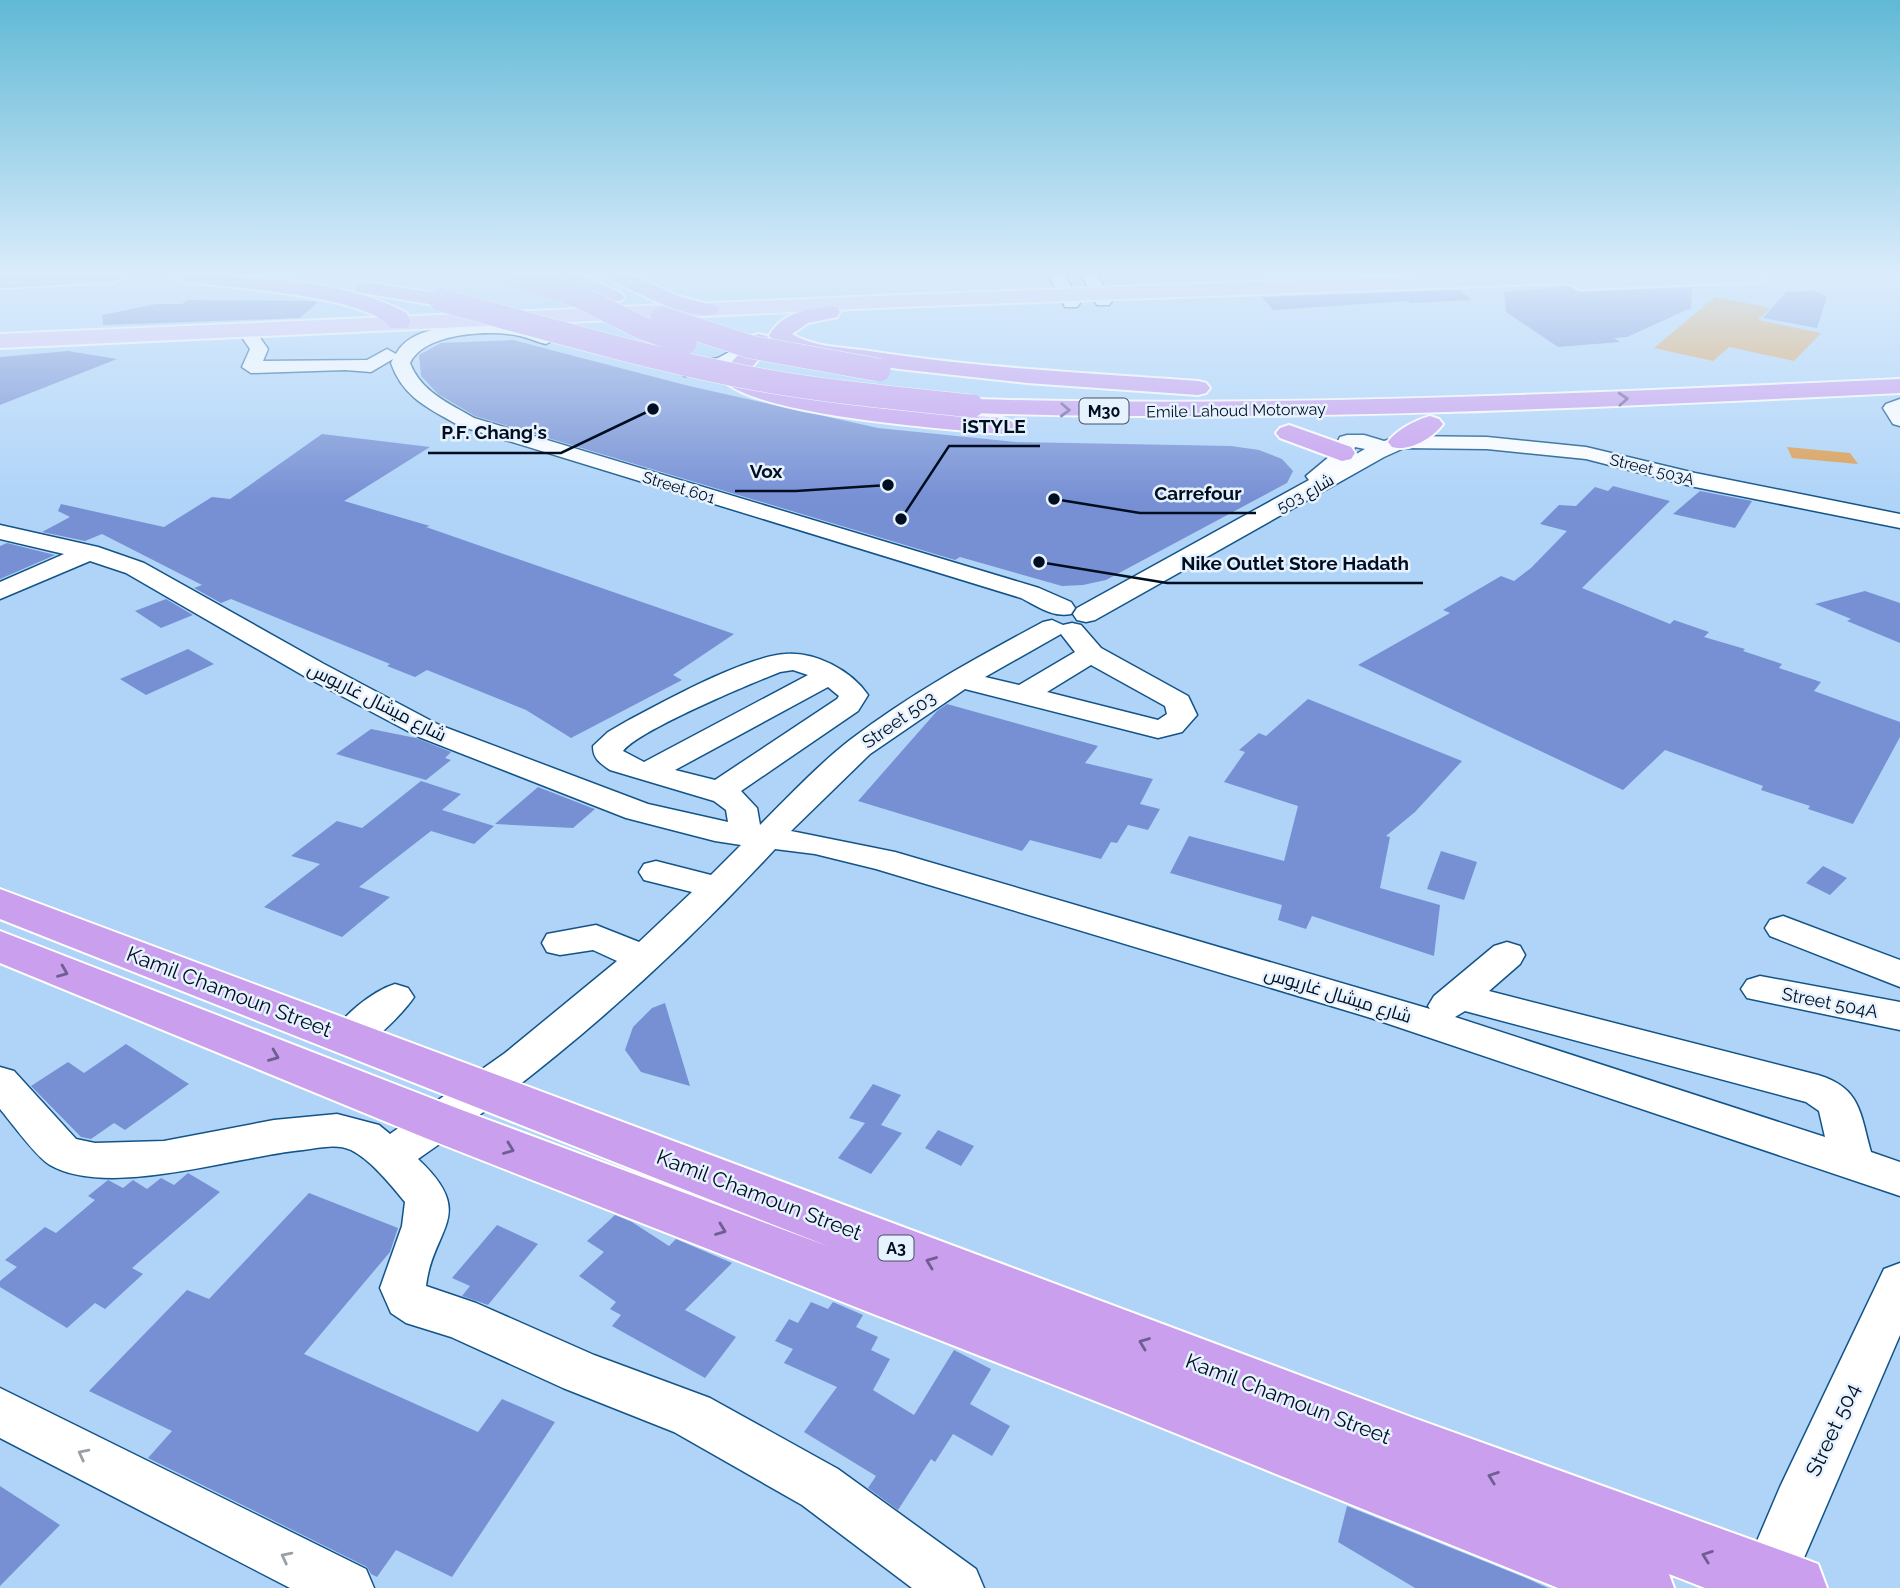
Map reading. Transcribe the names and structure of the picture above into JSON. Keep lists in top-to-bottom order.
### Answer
{
  "streets": {
    "highway": [
      "Emile Lahoud Motorway",
      "M30",
      "Kamil Chamoun Street",
      "A3"
    ],
    "street": [
      "Street 503A",
      "Street 601",
      "شارع 503",
      "شارع ميشال غاريوس",
      "Street 503",
      "Street 504A",
      "Street 504"
    ]
  },
  "crossings": [
    ["Street 503A", "شارع 503"],
    ["Street 601", "شارع 503"],
    ["Street 601", "Street 503"],
    ["شارع 503", "Street 503"],
    ["شارع ميشال غاريوس", "Street 503"],
    ["Kamil Chamoun Street", "Street 504"]
  ],
  "places": [
    "P.F. Chang's",
    "Vox",
    "Carrefour",
    "iSTYLE",
    "Nike Outlet Store Hadath"
  ]
}
